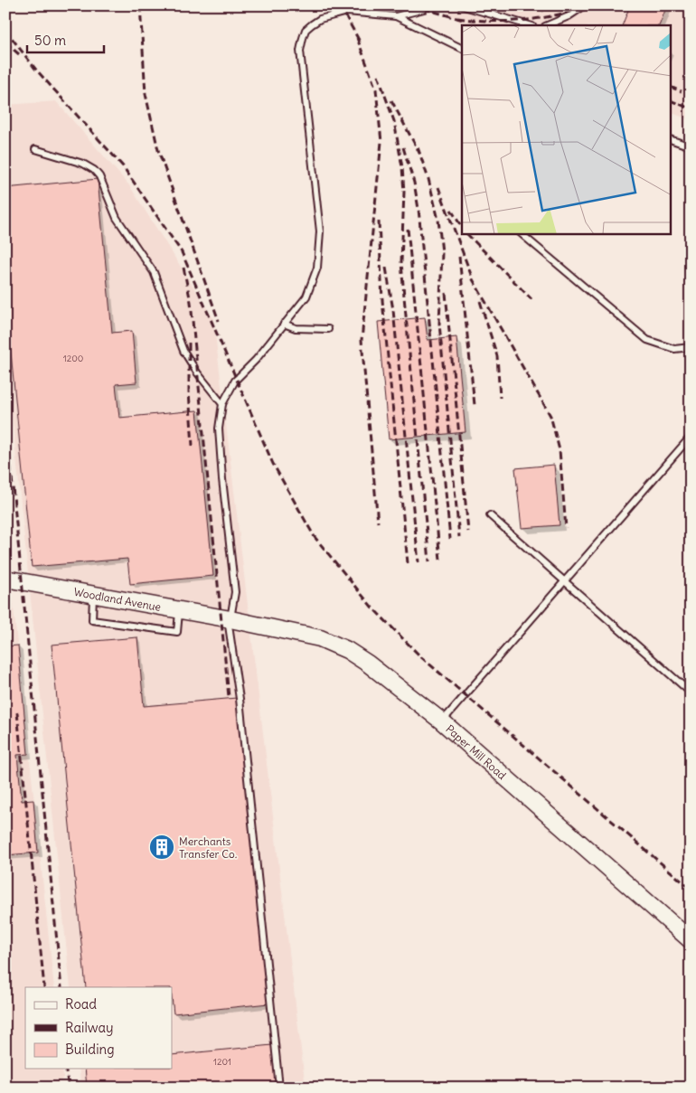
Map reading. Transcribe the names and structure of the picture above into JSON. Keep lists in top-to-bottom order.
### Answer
{
  "streets": {
    "street": ["Woodland Avenue", "Paper Mill Road"]
  },
  "crossings": [
    ["Woodland Avenue", "Paper Mill Road"]
  ],
  "places": {
    "building": ["Merchants Transfer Co."]
  },
  "house_numbers": ["1200", "1201"],
  "legend": ["Road", "Railway", "Building"],
  "scale_bar": "50 m"
}
